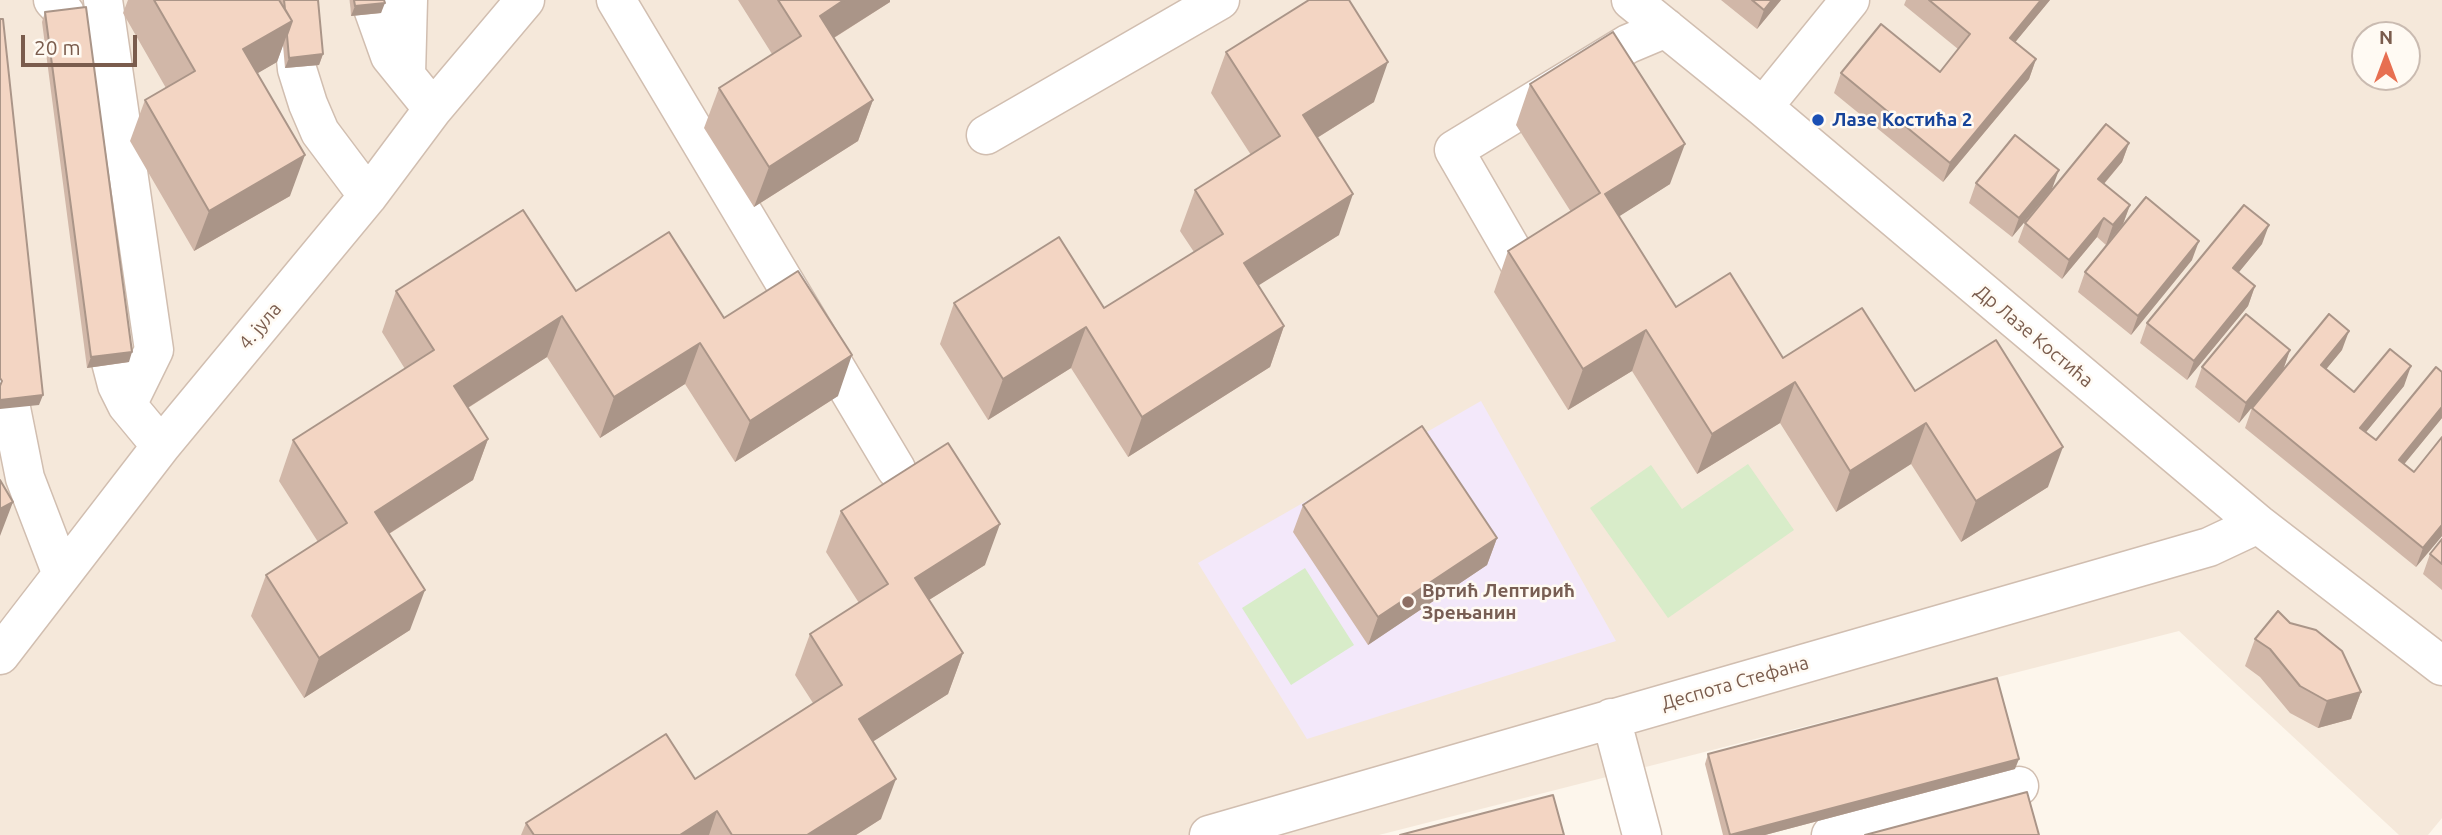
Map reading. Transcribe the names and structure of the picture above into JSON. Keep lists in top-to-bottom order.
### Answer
{
  "streets": {
    "street": ["4. јула", "Др Лазе Костића", "Деспота Стефана"]
  },
  "crossings": [
    ["Др Лазе Костића", "Деспота Стефана"]
  ],
  "places": ["Лазе Костића 2", "Вртић Лептирић Зрењанин"],
  "scale_bar": "20 m",
  "north": "top"
}
